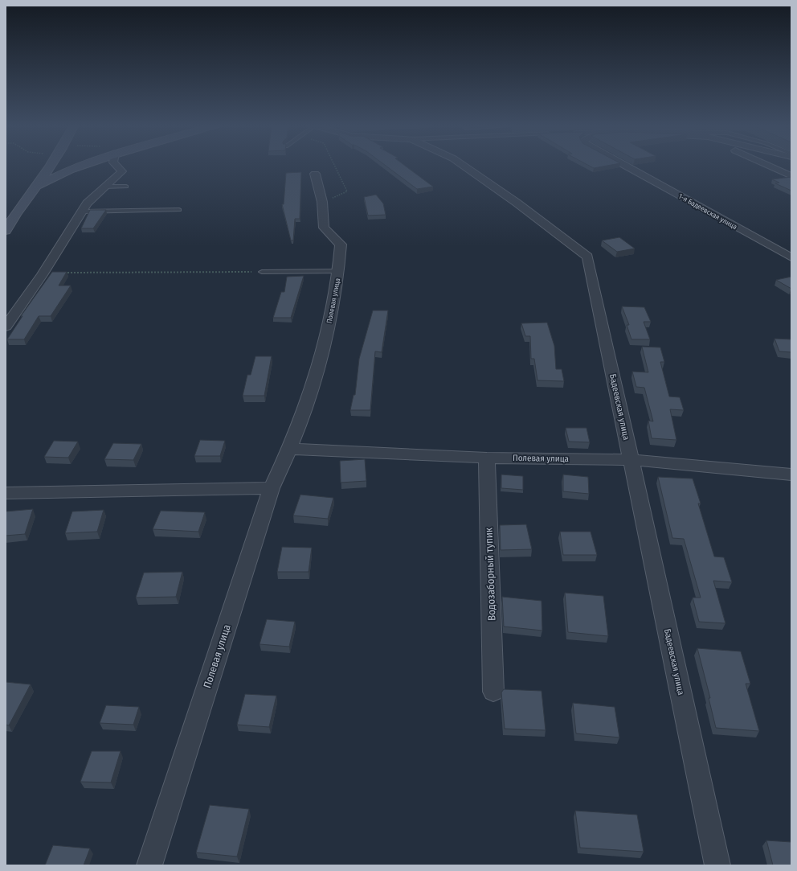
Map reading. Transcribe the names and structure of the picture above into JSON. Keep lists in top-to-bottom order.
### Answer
{
  "streets": {
    "street": [
      "1-я Бадеевская улица",
      "Полевая улица",
      "Бадеевская улица",
      "Водозаборный тупик"
    ]
  },
  "crossings": [
    ["Полевая улица", "Бадеевская улица"],
    ["Полевая улица", "Водозаборный тупик"]
  ]
}
